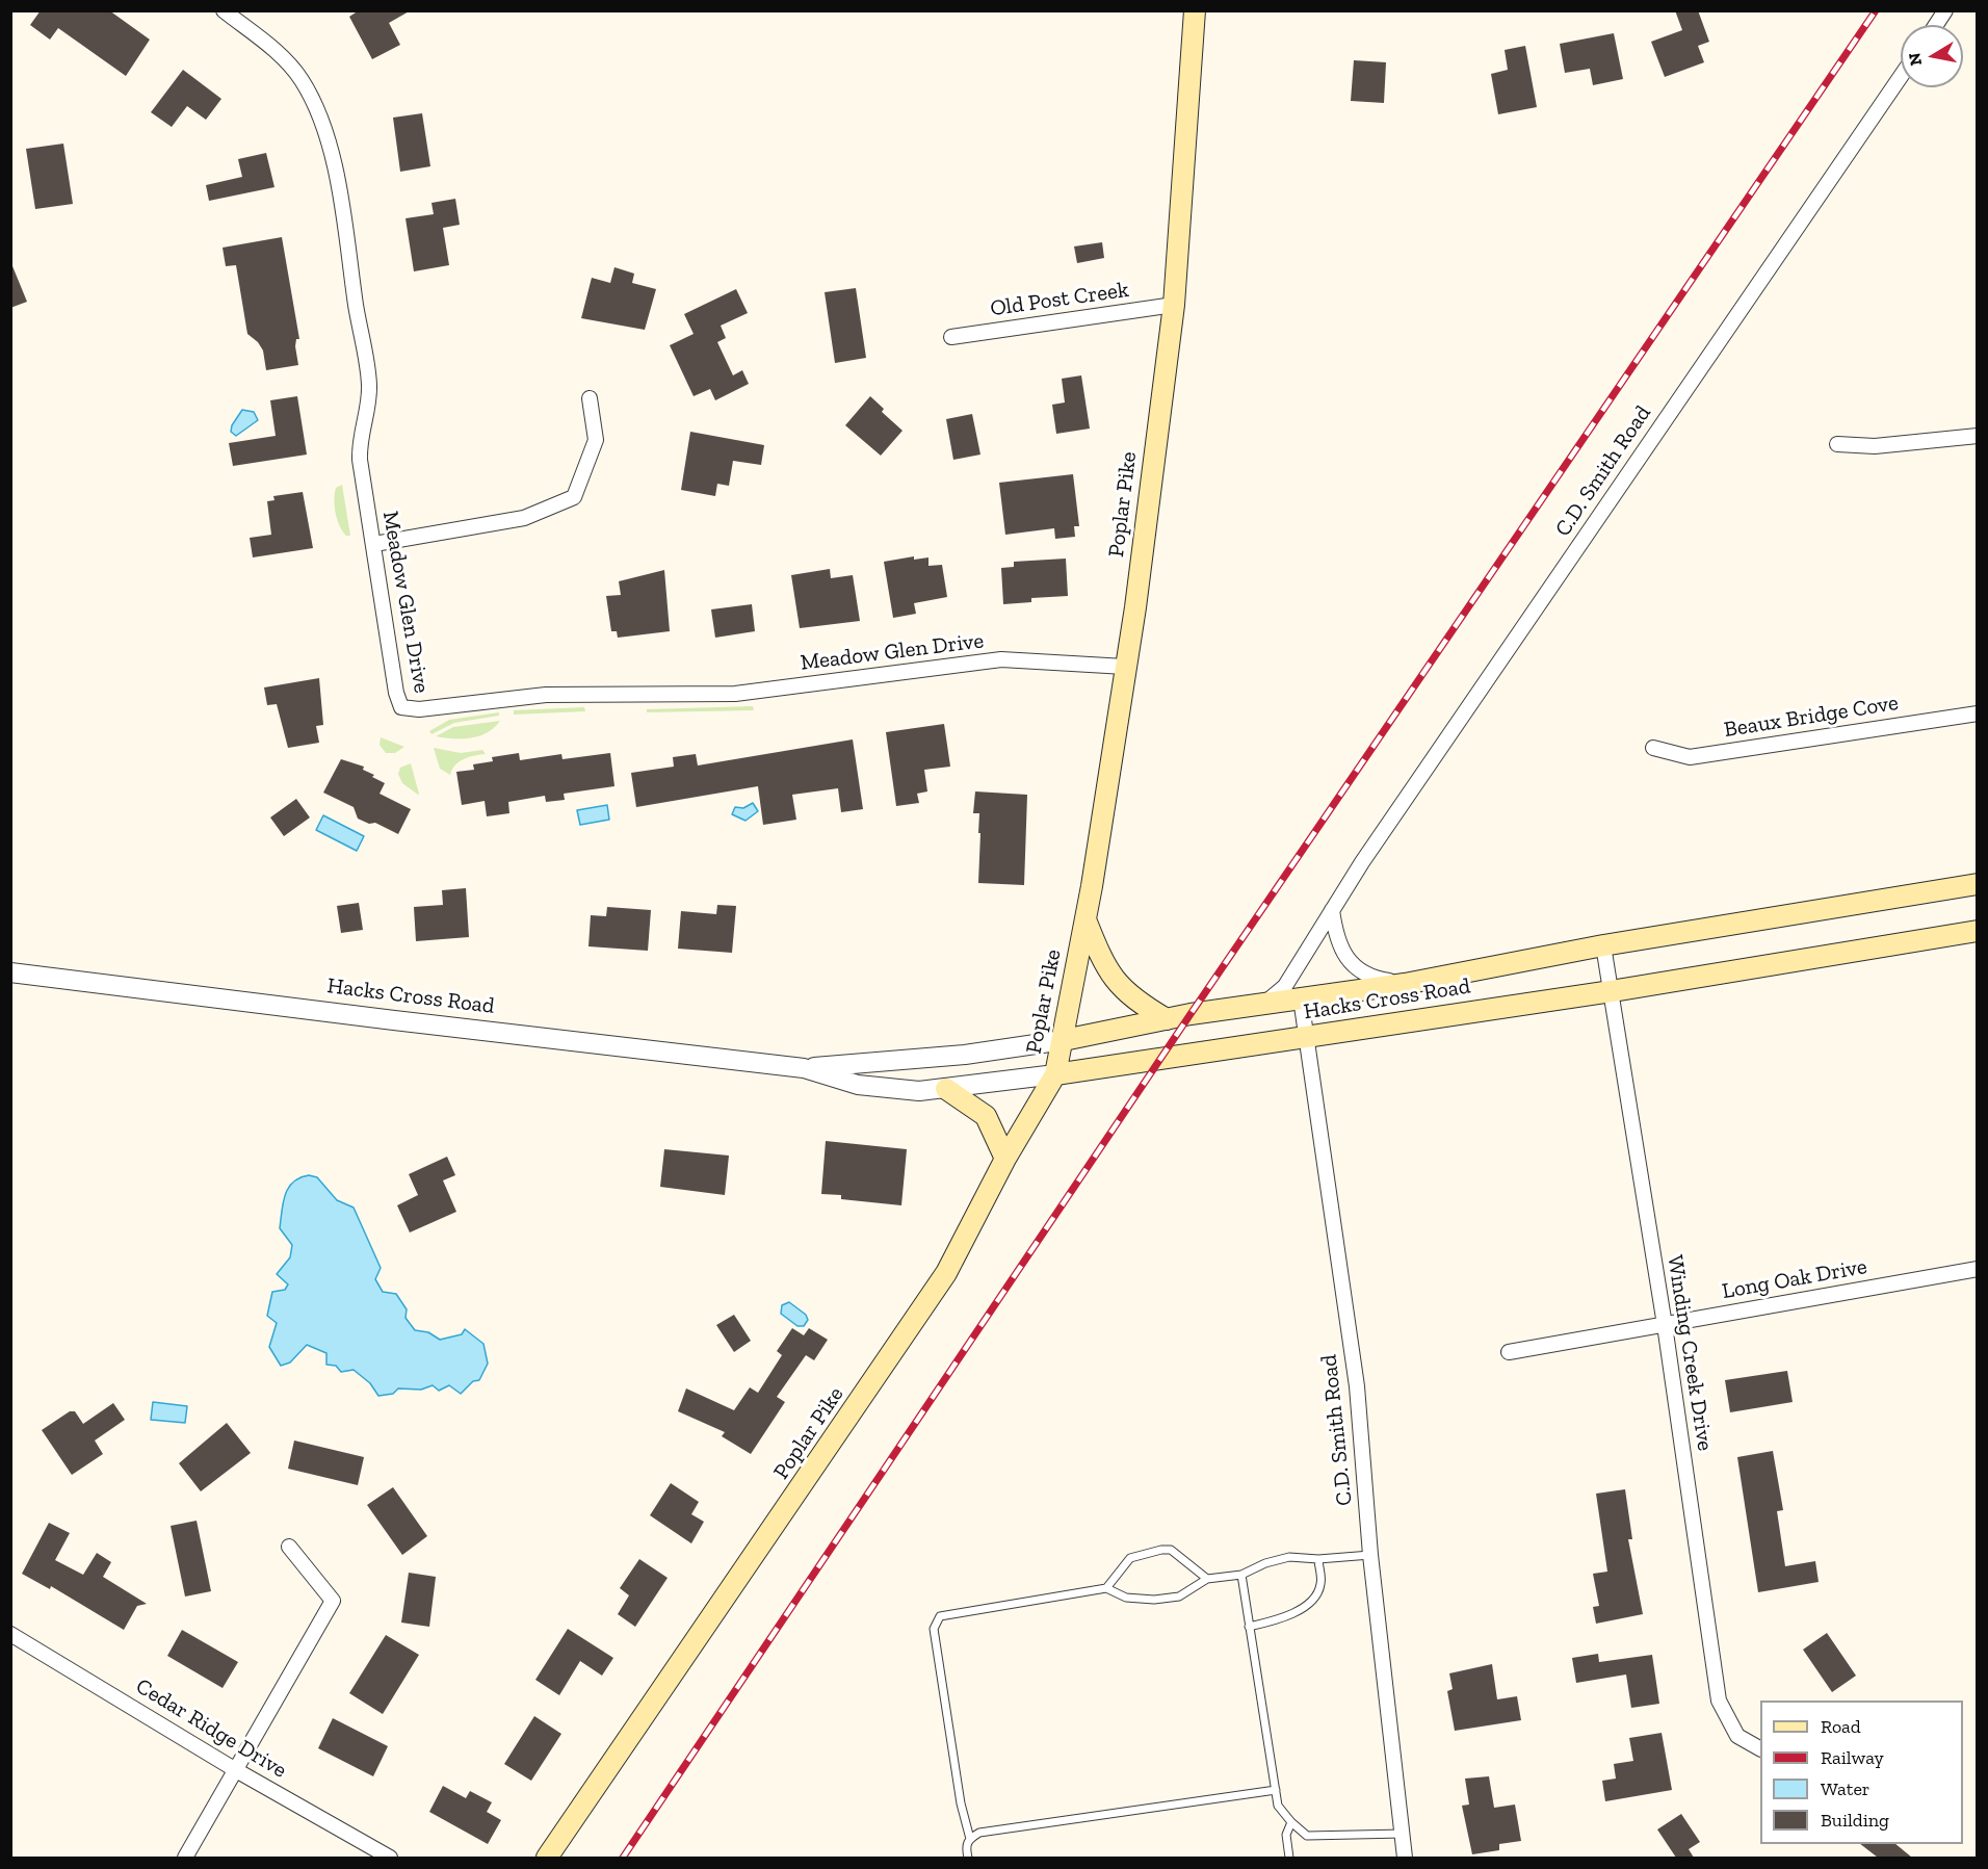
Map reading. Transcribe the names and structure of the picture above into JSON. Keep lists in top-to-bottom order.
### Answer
{
  "streets": {
    "main road": ["Poplar Pike", "Hacks Cross Road"],
    "street": [
      "Old Post Creek",
      "C.D. Smith Road",
      "Meadow Glen Drive",
      "Beaux Bridge Cove",
      "Long Oak Drive",
      "Winding Creek Drive",
      "Cedar Ridge Drive"
    ]
  },
  "crossings": [
    ["Old Post Creek", "Poplar Pike"],
    ["C.D. Smith Road", "Hacks Cross Road"],
    ["Poplar Pike", "Meadow Glen Drive"],
    ["Poplar Pike", "Hacks Cross Road"],
    ["Hacks Cross Road", "Winding Creek Drive"],
    ["Long Oak Drive", "Winding Creek Drive"]
  ],
  "legend": [
    "Road",
    "Railway",
    "Water",
    "Building"
  ],
  "north": "left"
}
